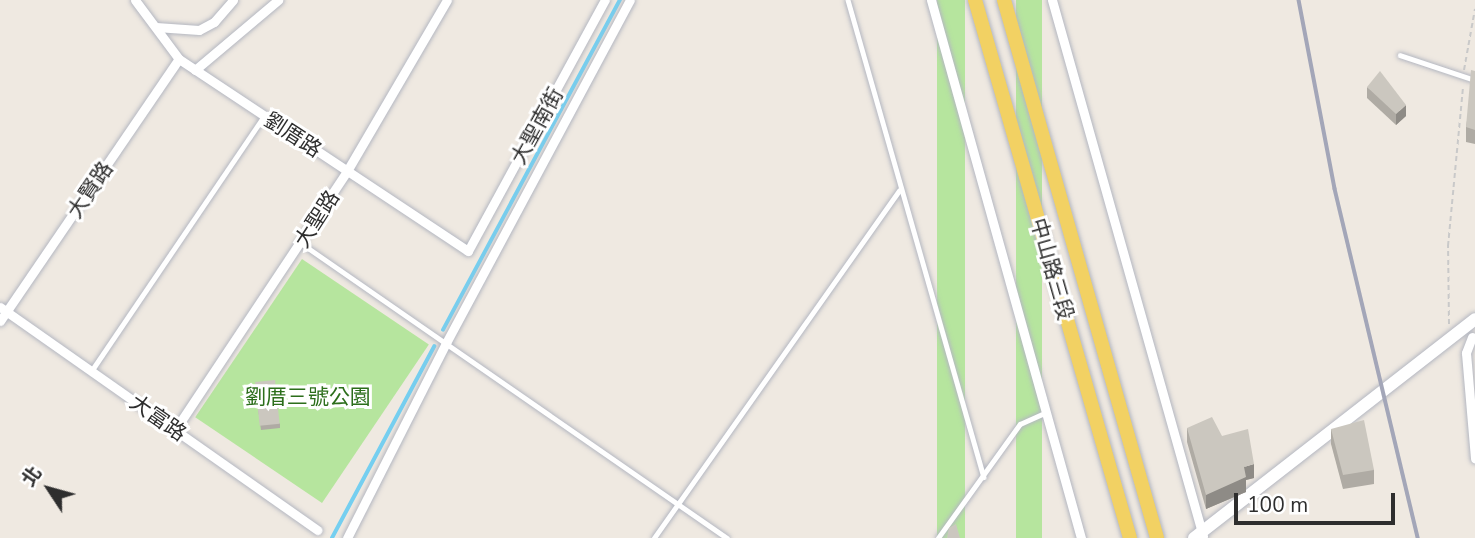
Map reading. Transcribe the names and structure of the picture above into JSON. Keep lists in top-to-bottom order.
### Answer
{
  "streets": {
    "main road": ["中山路三段"],
    "street": [
      "大聖南街",
      "劉厝路",
      "大賢路",
      "大聖路",
      "大富路"
    ]
  },
  "crossings": [
    ["大聖南街", "劉厝路"],
    ["劉厝路", "大賢路"],
    ["劉厝路", "大聖路"],
    ["大賢路", "大富路"],
    ["大聖路", "大富路"]
  ],
  "parks": ["劉厝三號公園"],
  "scale_bar": "100 m",
  "north": "top left"
}
